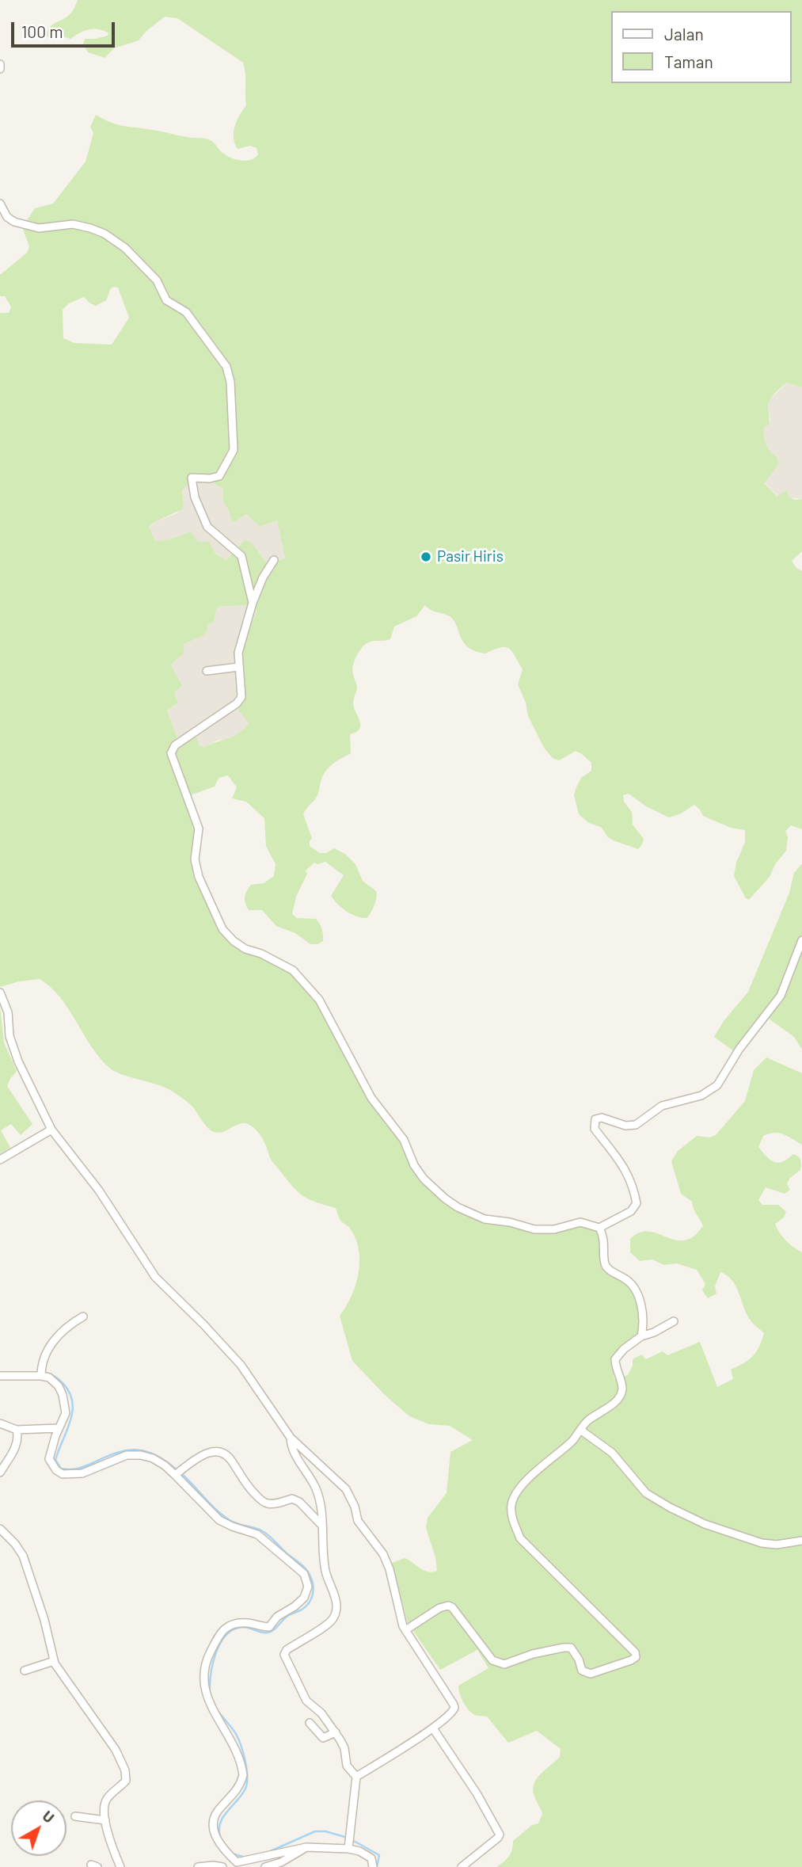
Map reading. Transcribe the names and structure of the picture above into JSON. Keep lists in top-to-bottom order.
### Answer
{
  "places": ["Pasir Hiris"],
  "legend": ["Jalan", "Taman"],
  "scale_bar": "100 m",
  "north": "top right"
}
